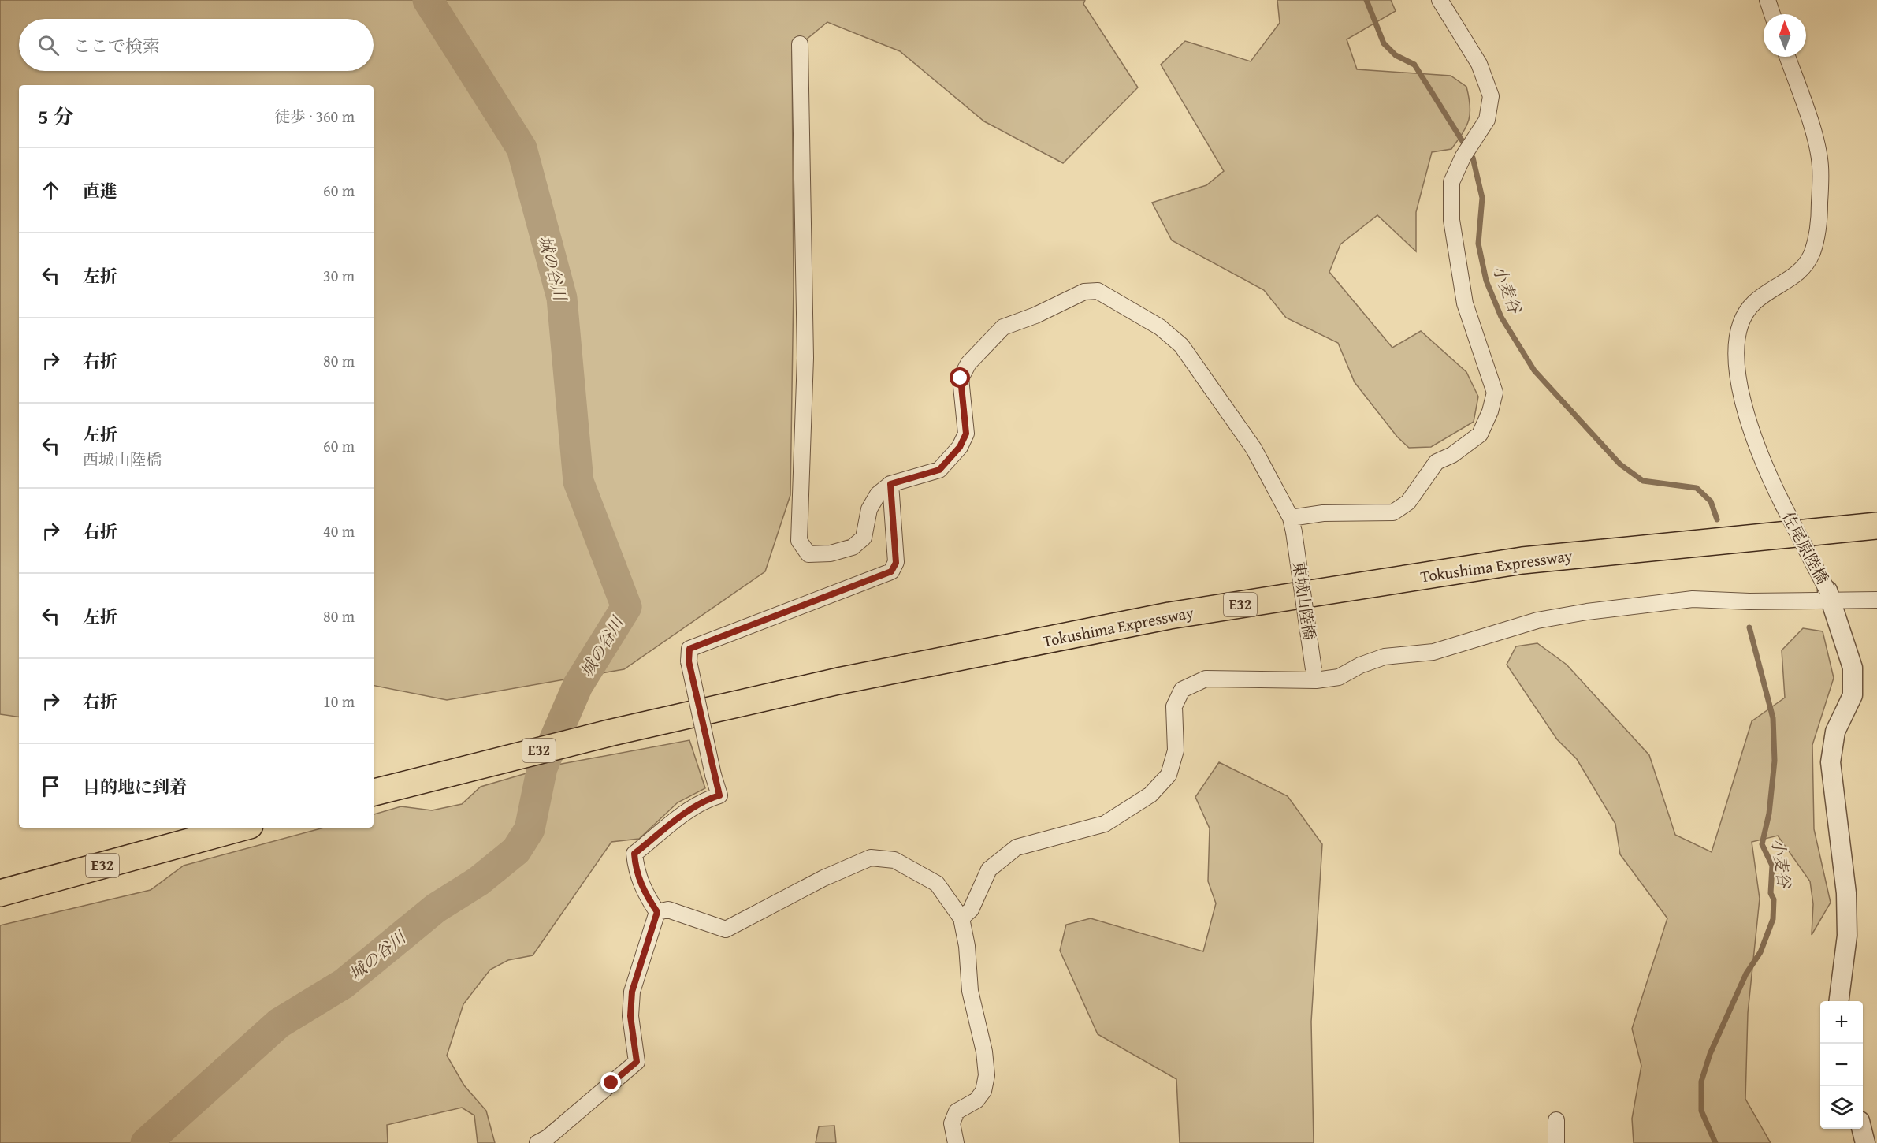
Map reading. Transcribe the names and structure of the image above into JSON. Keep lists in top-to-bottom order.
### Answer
{
  "streets": {
    "highway": ["Tokushima Expressway", "E32"],
    "street": ["佐尾原陸橋", "東城山陸橋"]
  },
  "water": ["城の谷川", "小麦谷"],
  "north": "top",
  "page": {
    "search": "ここで検索",
    "heading": ["5 分", "徒歩 · 360 m"],
    "list": [
      ["直進", "60 m"],
      ["左折", "30 m"],
      ["右折", "80 m"],
      ["左折", "西城山陸橋", "60 m"],
      ["右折", "40 m"],
      ["左折", "80 m"],
      ["右折", "10 m"],
      "目的地に到着"
    ],
    "map_buttons": ["+", "−"]
  }
}
